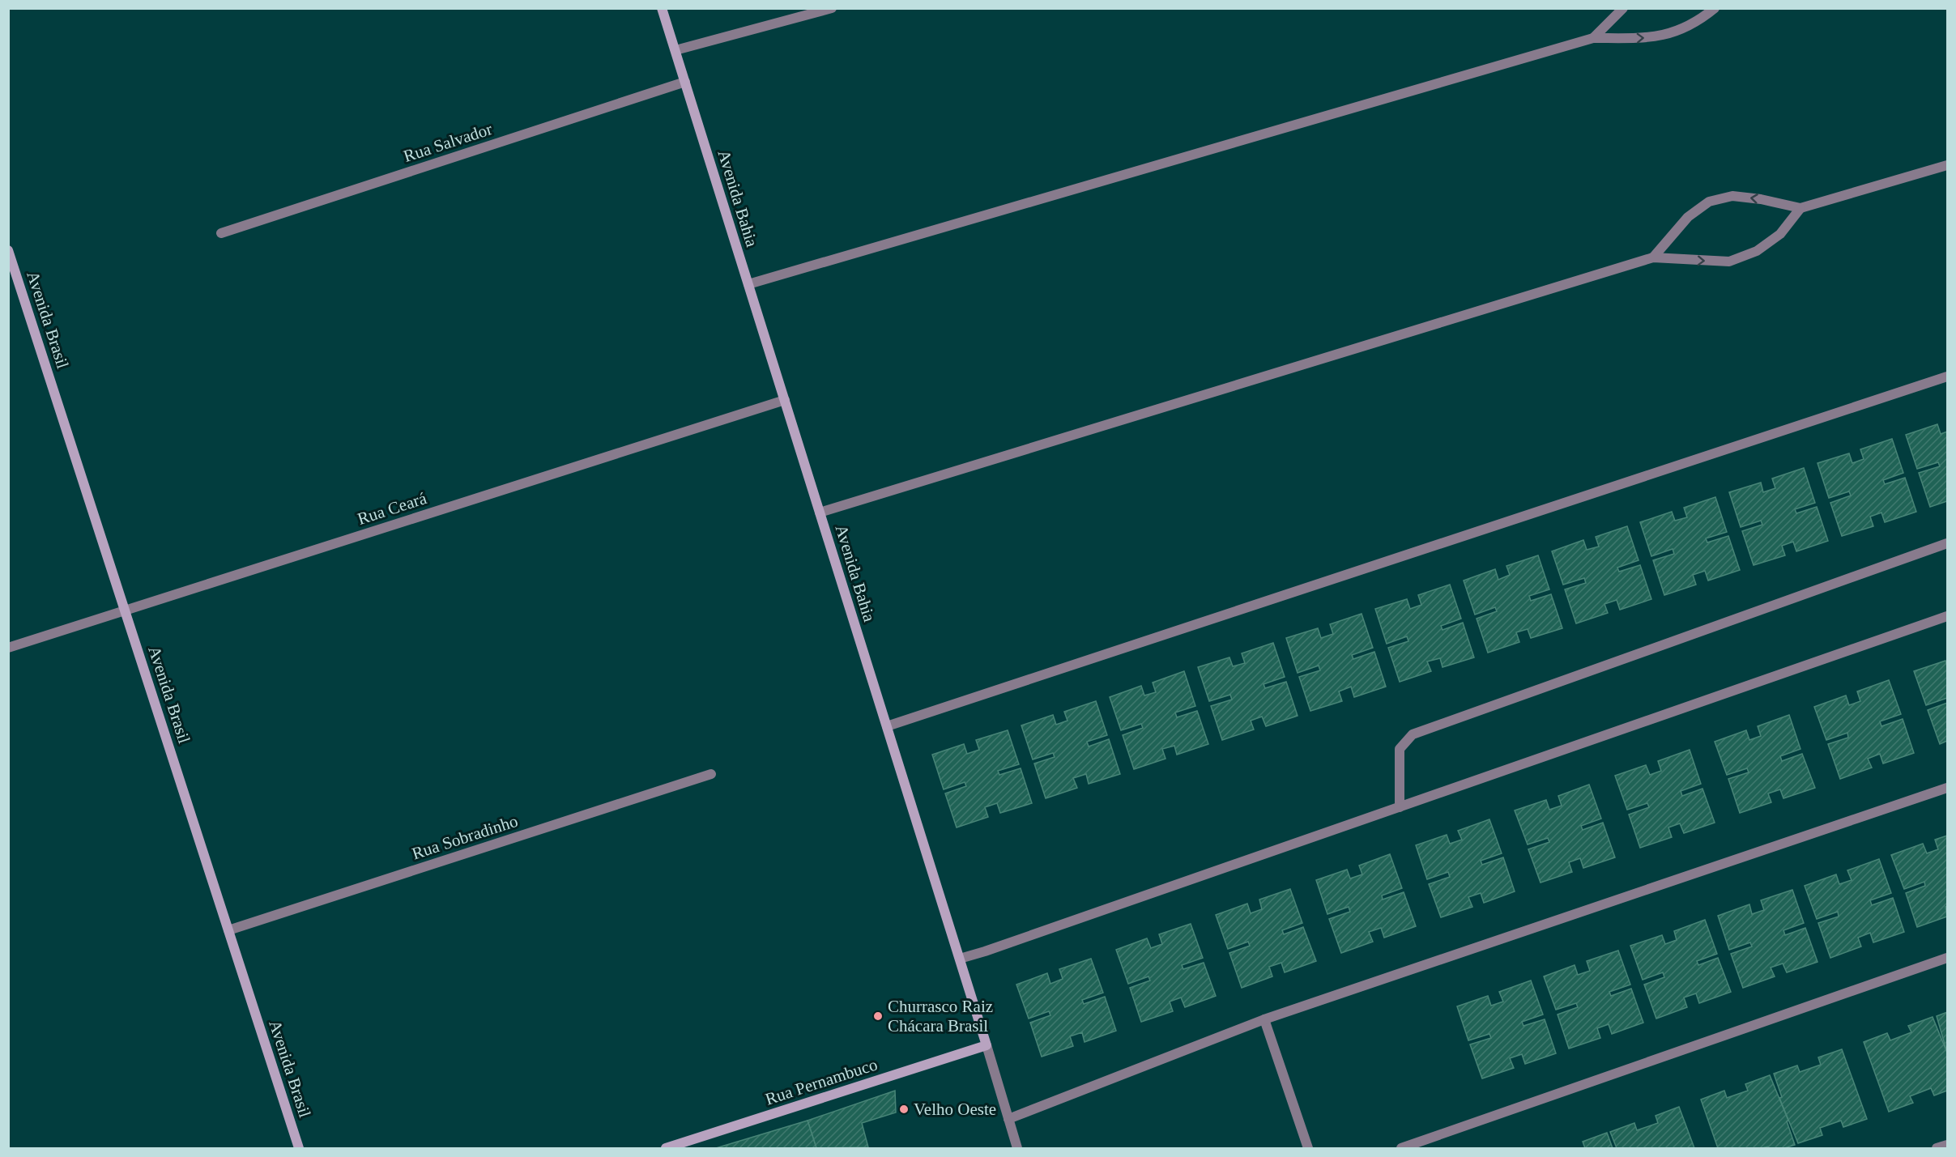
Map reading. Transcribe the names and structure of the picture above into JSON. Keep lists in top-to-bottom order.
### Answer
{
  "streets": {
    "street": [
      "Rua Salvador",
      "Avenida Bahia",
      "Avenida Brasil",
      "Rua Ceará",
      "Rua Sobradinho",
      "Rua Pernambuco"
    ]
  },
  "crossings": [
    ["Rua Salvador", "Avenida Bahia"],
    ["Avenida Bahia", "Rua Ceará"],
    ["Avenida Bahia", "Rua Pernambuco"],
    ["Avenida Brasil", "Rua Ceará"],
    ["Avenida Brasil", "Rua Sobradinho"]
  ],
  "places": ["Churrasco Raiz Chácara Brasil", "Velho Oeste"]
}
